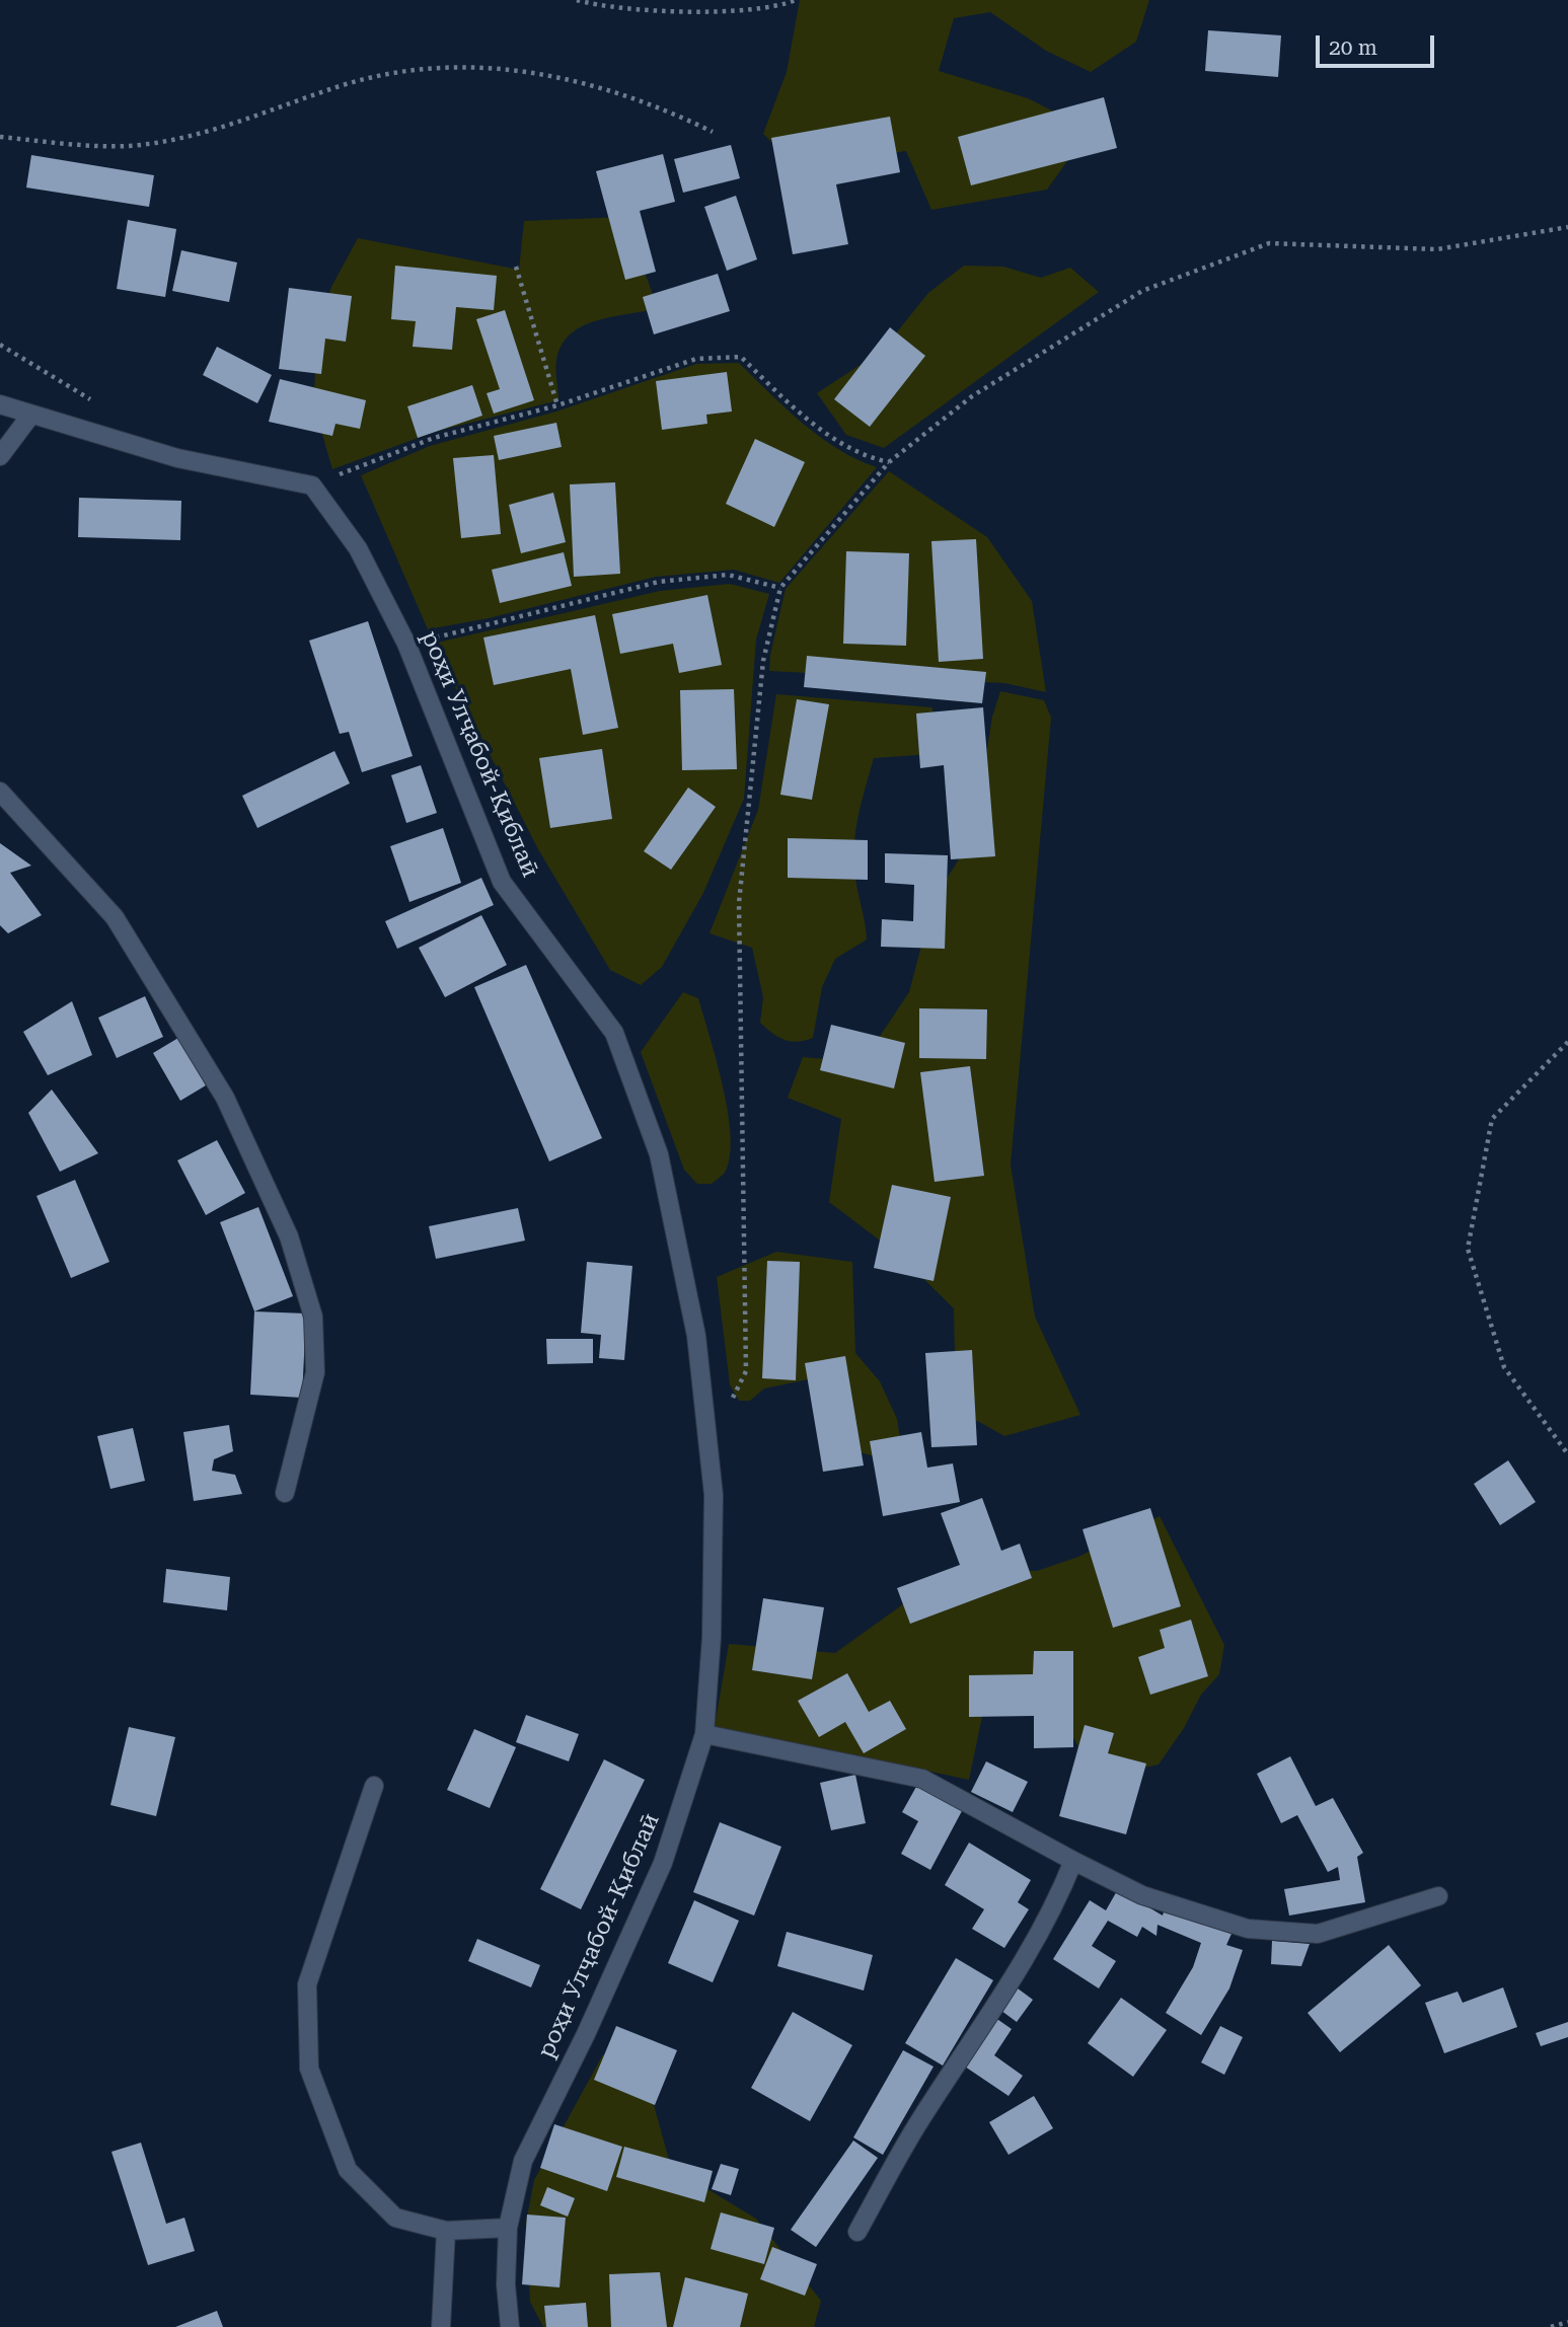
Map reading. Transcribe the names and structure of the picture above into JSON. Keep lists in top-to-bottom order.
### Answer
{
  "streets": {
    "street": ["роҳи Улҷабой-Қиблаӣ"]
  },
  "scale_bar": "20 m"
}
